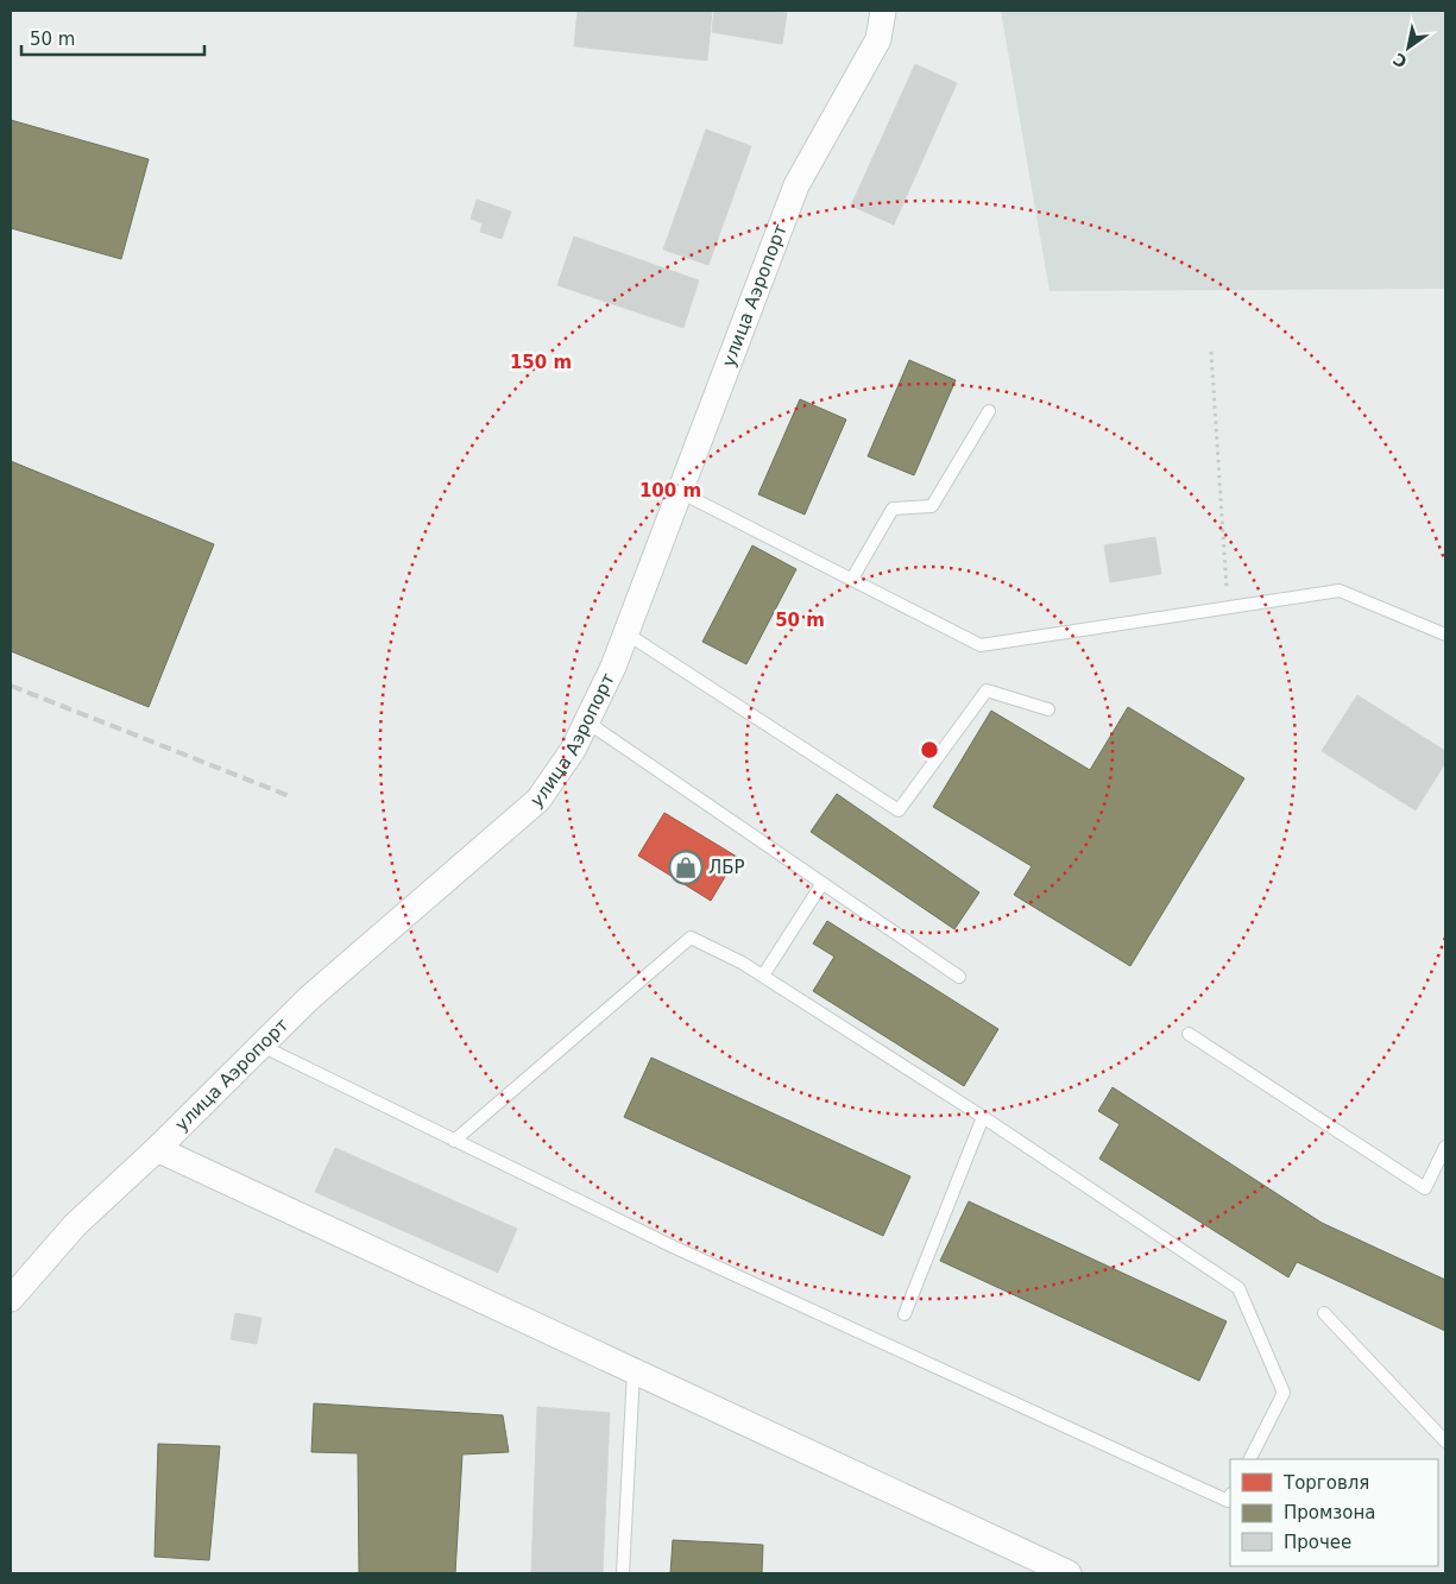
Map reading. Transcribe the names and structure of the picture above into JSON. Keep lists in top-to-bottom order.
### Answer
{
  "streets": {
    "street": ["улица Аэропорт"]
  },
  "places": {
    "shop": ["ЛБР"]
  },
  "legend": ["Торговля", "Промзона", "Прочее"],
  "scale_bar": "50 m",
  "north": "bottom left",
  "rings": ["150 m", "100 m", "50 m"]
}
